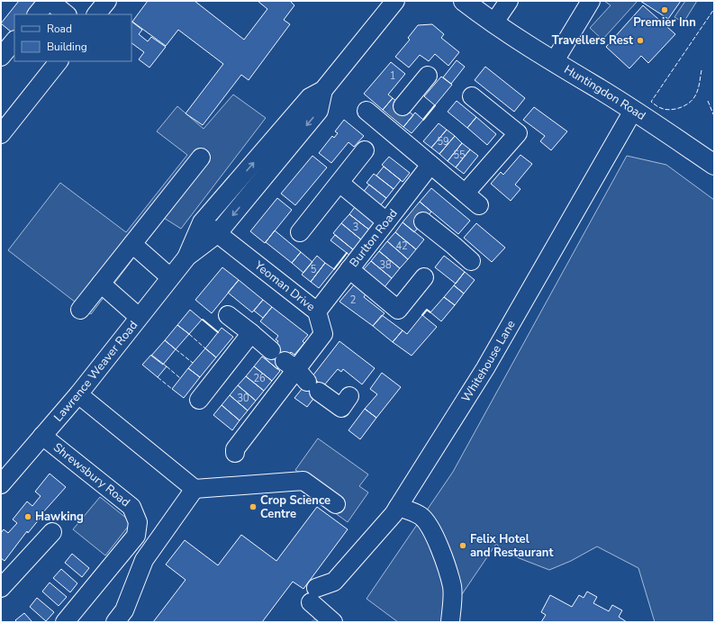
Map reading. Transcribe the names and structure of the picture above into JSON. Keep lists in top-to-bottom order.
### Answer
{
  "streets": {
    "main road": ["Huntingdon Road"],
    "street": [
      "Burlton Road",
      "Yeoman Drive",
      "Whitehouse Lane",
      "Lawrence Weaver Road",
      "Shrewsbury Road"
    ]
  },
  "crossings": [
    ["Huntingdon Road", "Whitehouse Lane"],
    ["Burlton Road", "Yeoman Drive"],
    ["Yeoman Drive", "Lawrence Weaver Road"],
    ["Lawrence Weaver Road", "Shrewsbury Road"]
  ],
  "places": [
    "Premier Inn",
    "Travellers Rest",
    "Crop Science Centre",
    "Hawking",
    "Felix Hotel and Restaurant"
  ],
  "house_numbers": [
    "1",
    "59",
    "55",
    "3",
    "42",
    "38",
    "5",
    "2",
    "26",
    "30"
  ],
  "legend": ["Road", "Building"]
}
